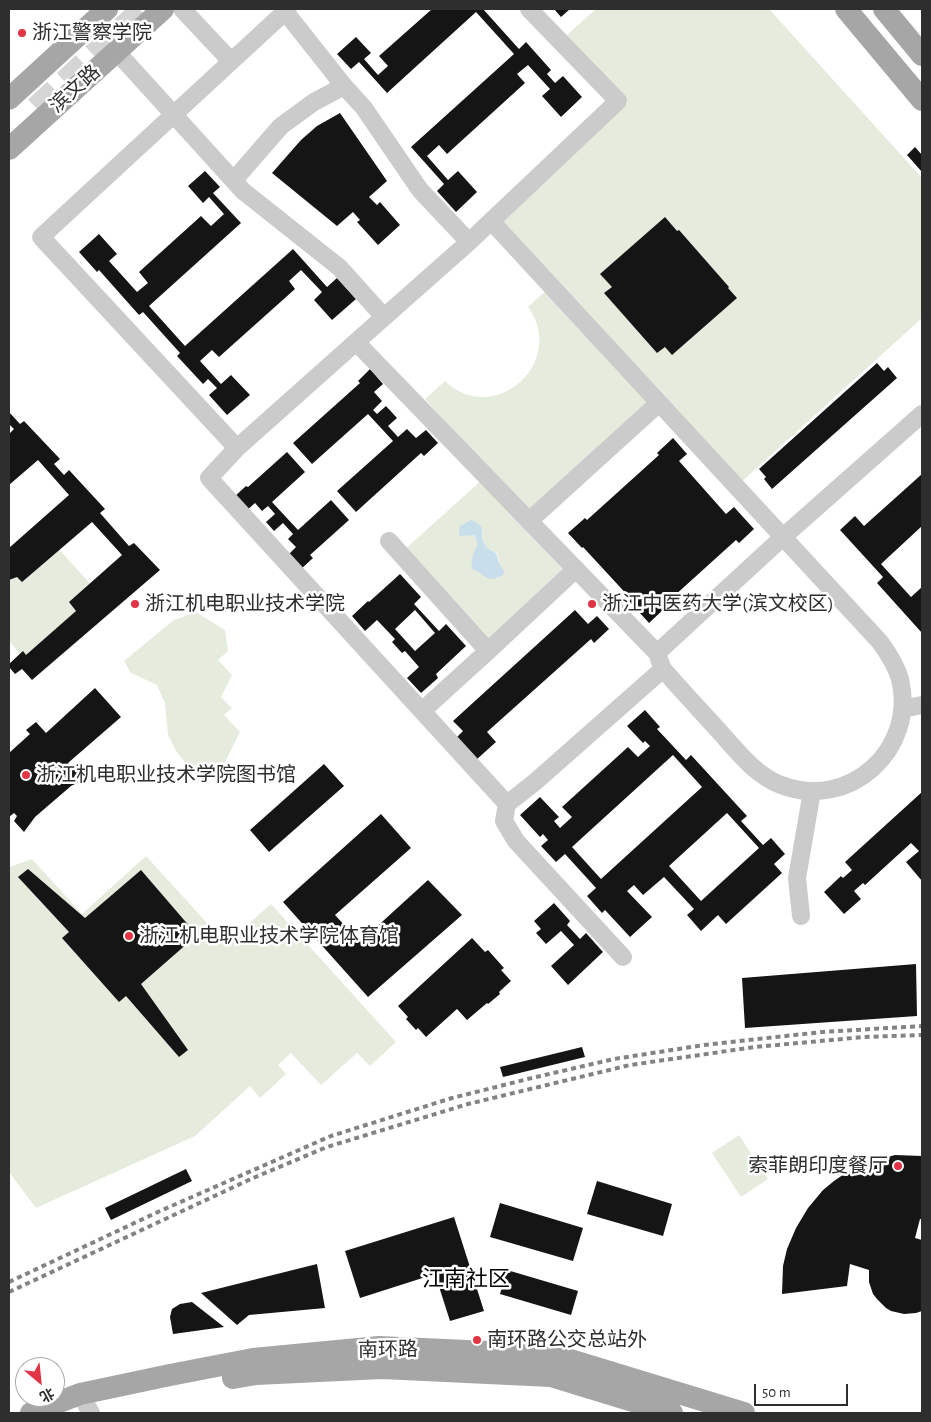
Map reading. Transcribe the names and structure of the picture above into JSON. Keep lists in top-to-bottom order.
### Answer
{
  "streets": {
    "main road": ["滨文路", "南环路"]
  },
  "districts": ["江南社区"],
  "places": [
    "浙江警察学院",
    "浙江机电职业技术学院",
    "浙江中医药大学(滨文校区)",
    "浙江机电职业技术学院图书馆",
    "浙江机电职业技术学院体育馆",
    "索菲朗印度餐厅",
    "南环路公交总站外"
  ],
  "scale_bar": "50 m",
  "north": "bottom right"
}
